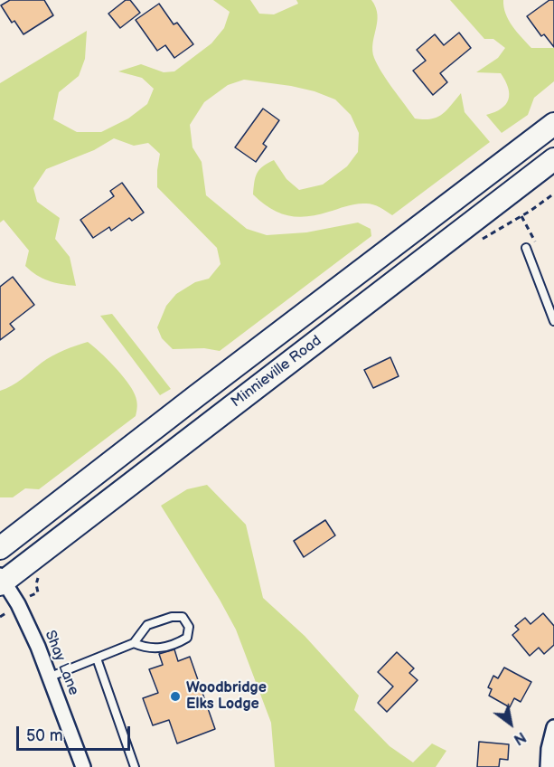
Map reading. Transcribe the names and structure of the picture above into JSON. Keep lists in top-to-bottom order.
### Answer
{
  "streets": {
    "main road": ["Minnieville Road"],
    "street": ["Shay Lane"]
  },
  "crossings": [
    ["Minnieville Road", "Shay Lane"]
  ],
  "places": ["Woodbridge Elks Lodge"],
  "scale_bar": "50 m",
  "north": "bottom right"
}
